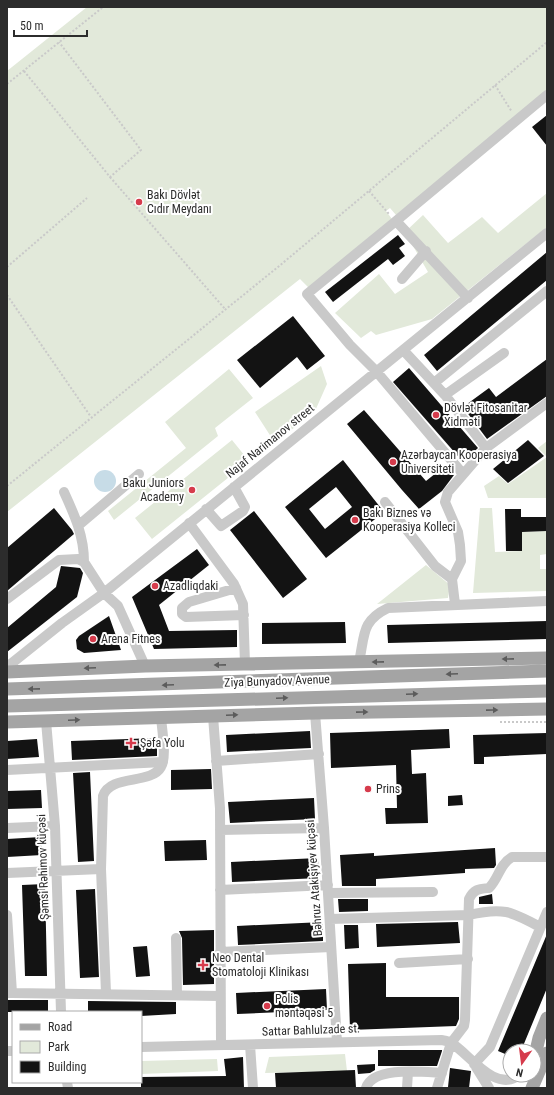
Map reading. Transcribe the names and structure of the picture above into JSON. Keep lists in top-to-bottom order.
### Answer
{
  "streets": {
    "main road": ["Ziya Bunyadov Avenue"],
    "street": [
      "Najaf Narimanov street",
      "Şəmsi Rəhimov küçəsi",
      "Bəhruz Atakişiyev küçəsi",
      "Sattar Bahlulzade st."
    ]
  },
  "crossings": [
    ["Bəhruz Atakişiyev küçəsi", "Sattar Bahlulzade st."]
  ],
  "places": {
    "other": [
      "Bakı Dövlət Cıdır Meydanı",
      "Dövlət Fitosanitar Xidməti",
      "Azərbaycan Kooperasiya Universiteti",
      "Baku Juniors Academy",
      "Bakı Biznes və Kooperasiya Kolleci",
      "Azadliqdaki",
      "Arena Fitnes",
      "Prins",
      "Polis məntəqəsi 5"
    ],
    "health": ["Şəfa Yolu", "Neo Dental Stomatoloji Klinikası"]
  },
  "legend": ["Road", "Park", "Building"],
  "scale_bar": "50 m",
  "north": "bottom"
}
